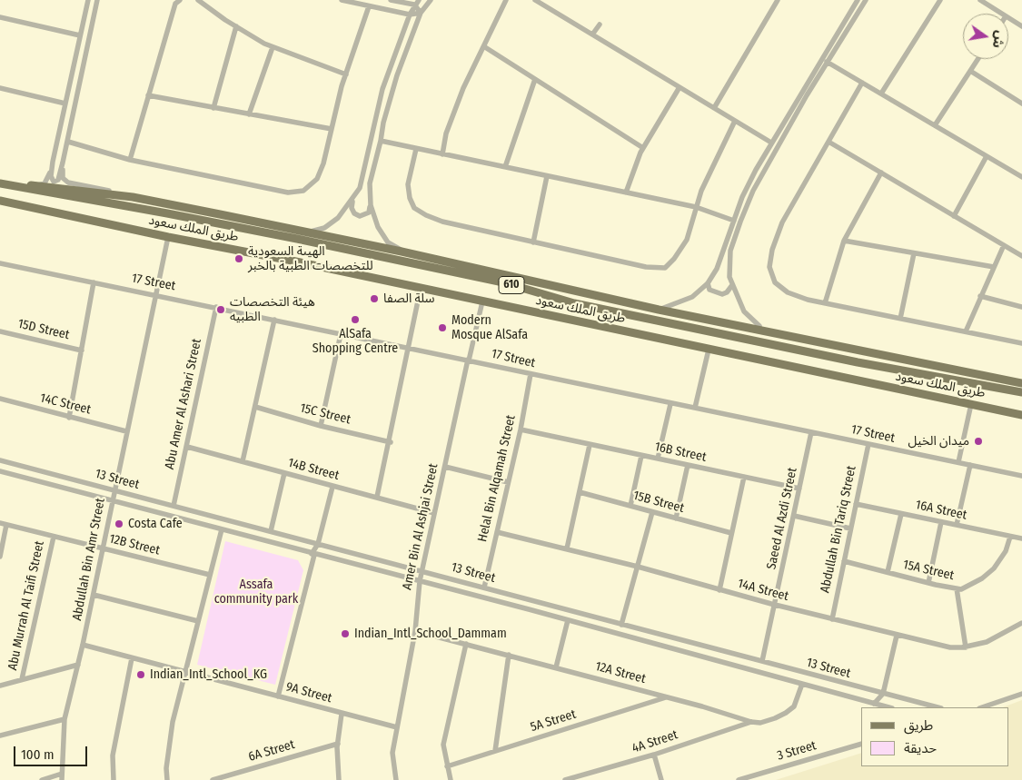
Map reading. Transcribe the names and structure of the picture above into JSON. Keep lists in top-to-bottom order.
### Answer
{
  "streets": {
    "main road": ["طريق الملك سعود", "610"],
    "street": [
      "17 Street",
      "15D Street",
      "14C Street",
      "Abu Amer Al Ashari Street",
      "15C Street",
      "16B Street",
      "14B Street",
      "Helal Bin Alqamah Street",
      "13 Street",
      "15B Street",
      "16A Street",
      "Saeed Al Azdi Street",
      "Amer Bin Al Ashjai Street",
      "Abdullah Bin Tariq Street",
      "12B Street",
      "Abdullah Bin Amr Street",
      "15A Street",
      "14A Street",
      "Abu Murrah Al Taifi Street",
      "12A Street",
      "9A Street",
      "5A Street",
      "4A Street",
      "6A Street",
      "3 Street"
    ]
  },
  "crossings": [
    ["طريق الملك سعود", "Amer Bin Al Ashjai Street"],
    ["طريق الملك سعود", "Abdullah Bin Amr Street"],
    ["17 Street", "Abu Amer Al Ashari Street"],
    ["17 Street", "Helal Bin Alqamah Street"],
    ["17 Street", "Saeed Al Azdi Street"],
    ["17 Street", "Amer Bin Al Ashjai Street"],
    ["17 Street", "Abdullah Bin Tariq Street"],
    ["17 Street", "Abdullah Bin Amr Street"],
    ["14C Street", "Abdullah Bin Amr Street"],
    ["Abu Amer Al Ashari Street", "14B Street"],
    ["Abu Amer Al Ashari Street", "13 Street"],
    ["16B Street", "Helal Bin Alqamah Street"],
    ["16B Street", "Saeed Al Azdi Street"],
    ["14B Street", "Amer Bin Al Ashjai Street"],
    ["Helal Bin Alqamah Street", "13 Street"],
    ["Helal Bin Alqamah Street", "14A Street"],
    ["13 Street", "Saeed Al Azdi Street"],
    ["13 Street", "Amer Bin Al Ashjai Street"],
    ["13 Street", "Abdullah Bin Amr Street"],
    ["13 Street", "12A Street"],
    ["16A Street", "Abdullah Bin Tariq Street"],
    ["16A Street", "15A Street"],
    ["Saeed Al Azdi Street", "14A Street"],
    ["Amer Bin Al Ashjai Street", "12A Street"],
    ["Amer Bin Al Ashjai Street", "9A Street"],
    ["Abdullah Bin Tariq Street", "15A Street"],
    ["Abdullah Bin Tariq Street", "14A Street"],
    ["12B Street", "Abdullah Bin Amr Street"],
    ["12B Street", "Abu Murrah Al Taifi Street"],
    ["Abdullah Bin Amr Street", "9A Street"],
    ["12A Street", "5A Street"],
    ["12A Street", "4A Street"]
  ],
  "parks": ["Assafa community park"],
  "places": [
    "الهيىة السعودية للتخصصات الطبية بالخبر",
    "سلة الصفا",
    "هيئة التخصصات الطبيه",
    "AlSafa Shopping Centre",
    "Modern Mosque AlSafa",
    "ميدان الخيل",
    "Costa Cafe",
    "Indian_Intl_School_Dammam",
    "Indian_Intl_School_KG"
  ],
  "legend": ["طريق", "حديقة"],
  "scale_bar": "100 m",
  "north": "right"
}
